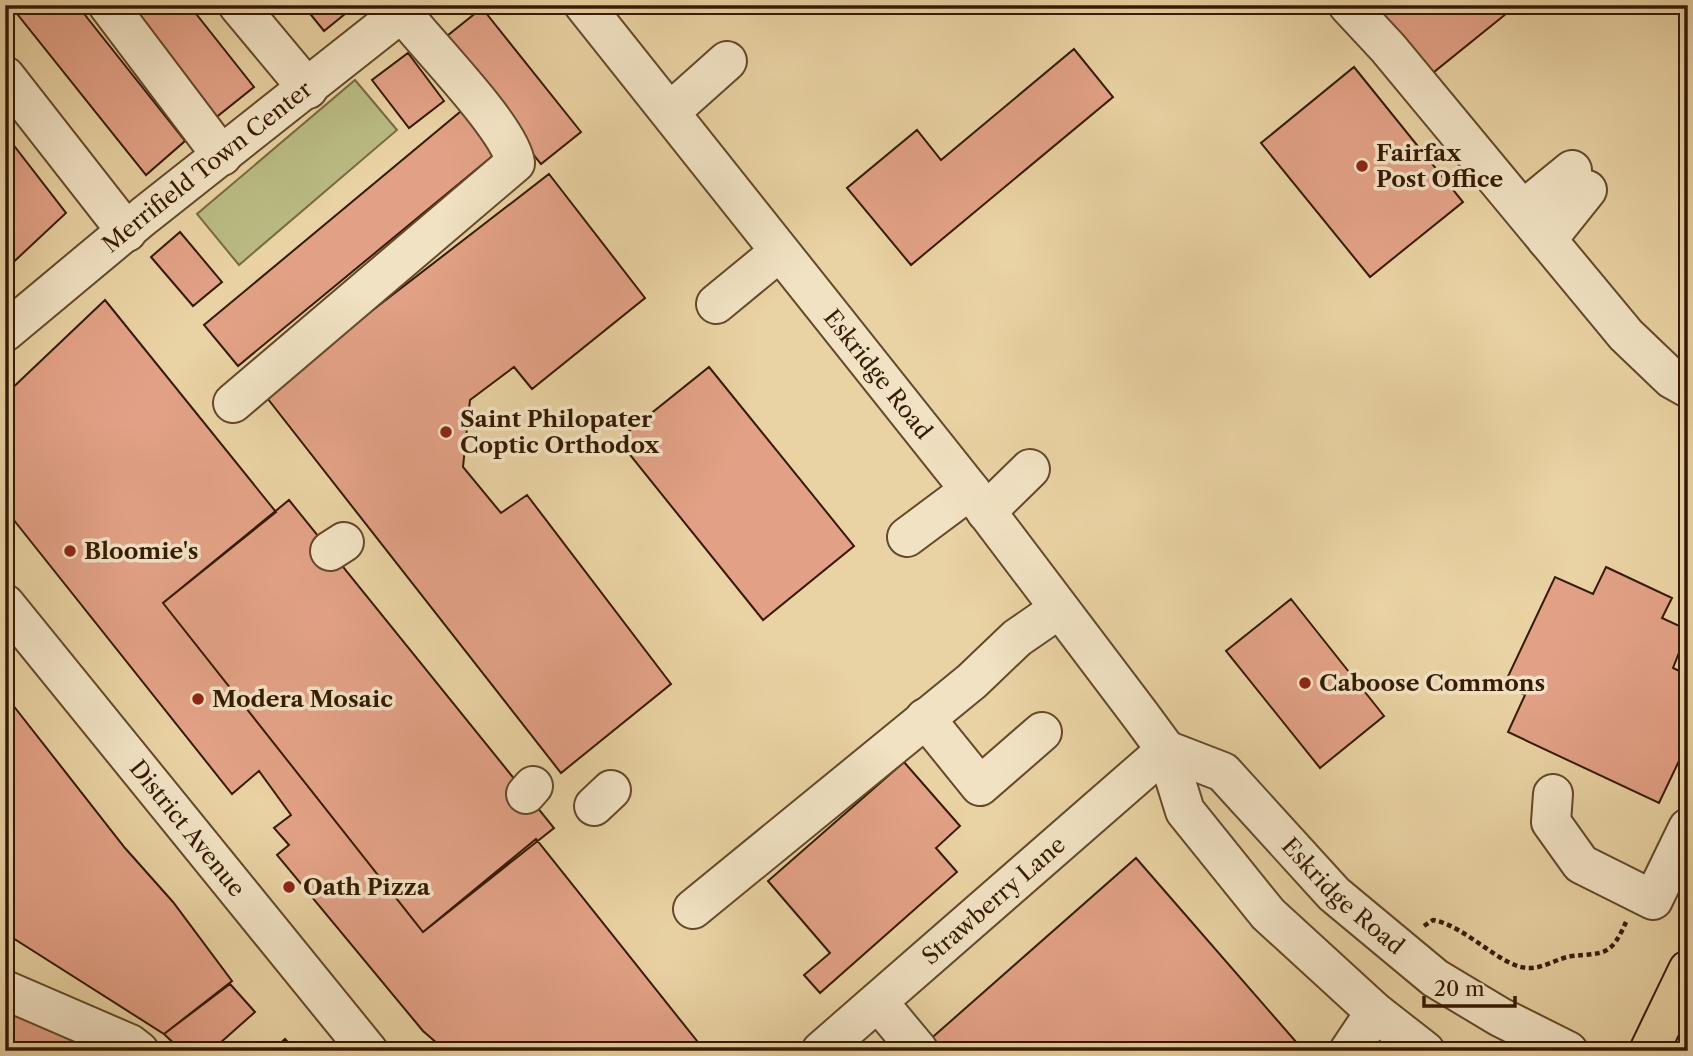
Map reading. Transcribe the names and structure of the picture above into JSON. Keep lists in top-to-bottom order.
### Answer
{
  "streets": {
    "street": [
      "Merrifield Town Center",
      "Eskridge Road",
      "District Avenue",
      "Strawberry Lane"
    ]
  },
  "crossings": [
    ["Eskridge Road", "Strawberry Lane"]
  ],
  "places": [
    "Fairfax Post Office",
    "Saint Philopater Coptic Orthodox",
    "Bloomie's",
    "Caboose Commons",
    "Modera Mosaic",
    "Oath Pizza"
  ],
  "scale_bar": "20 m"
}
